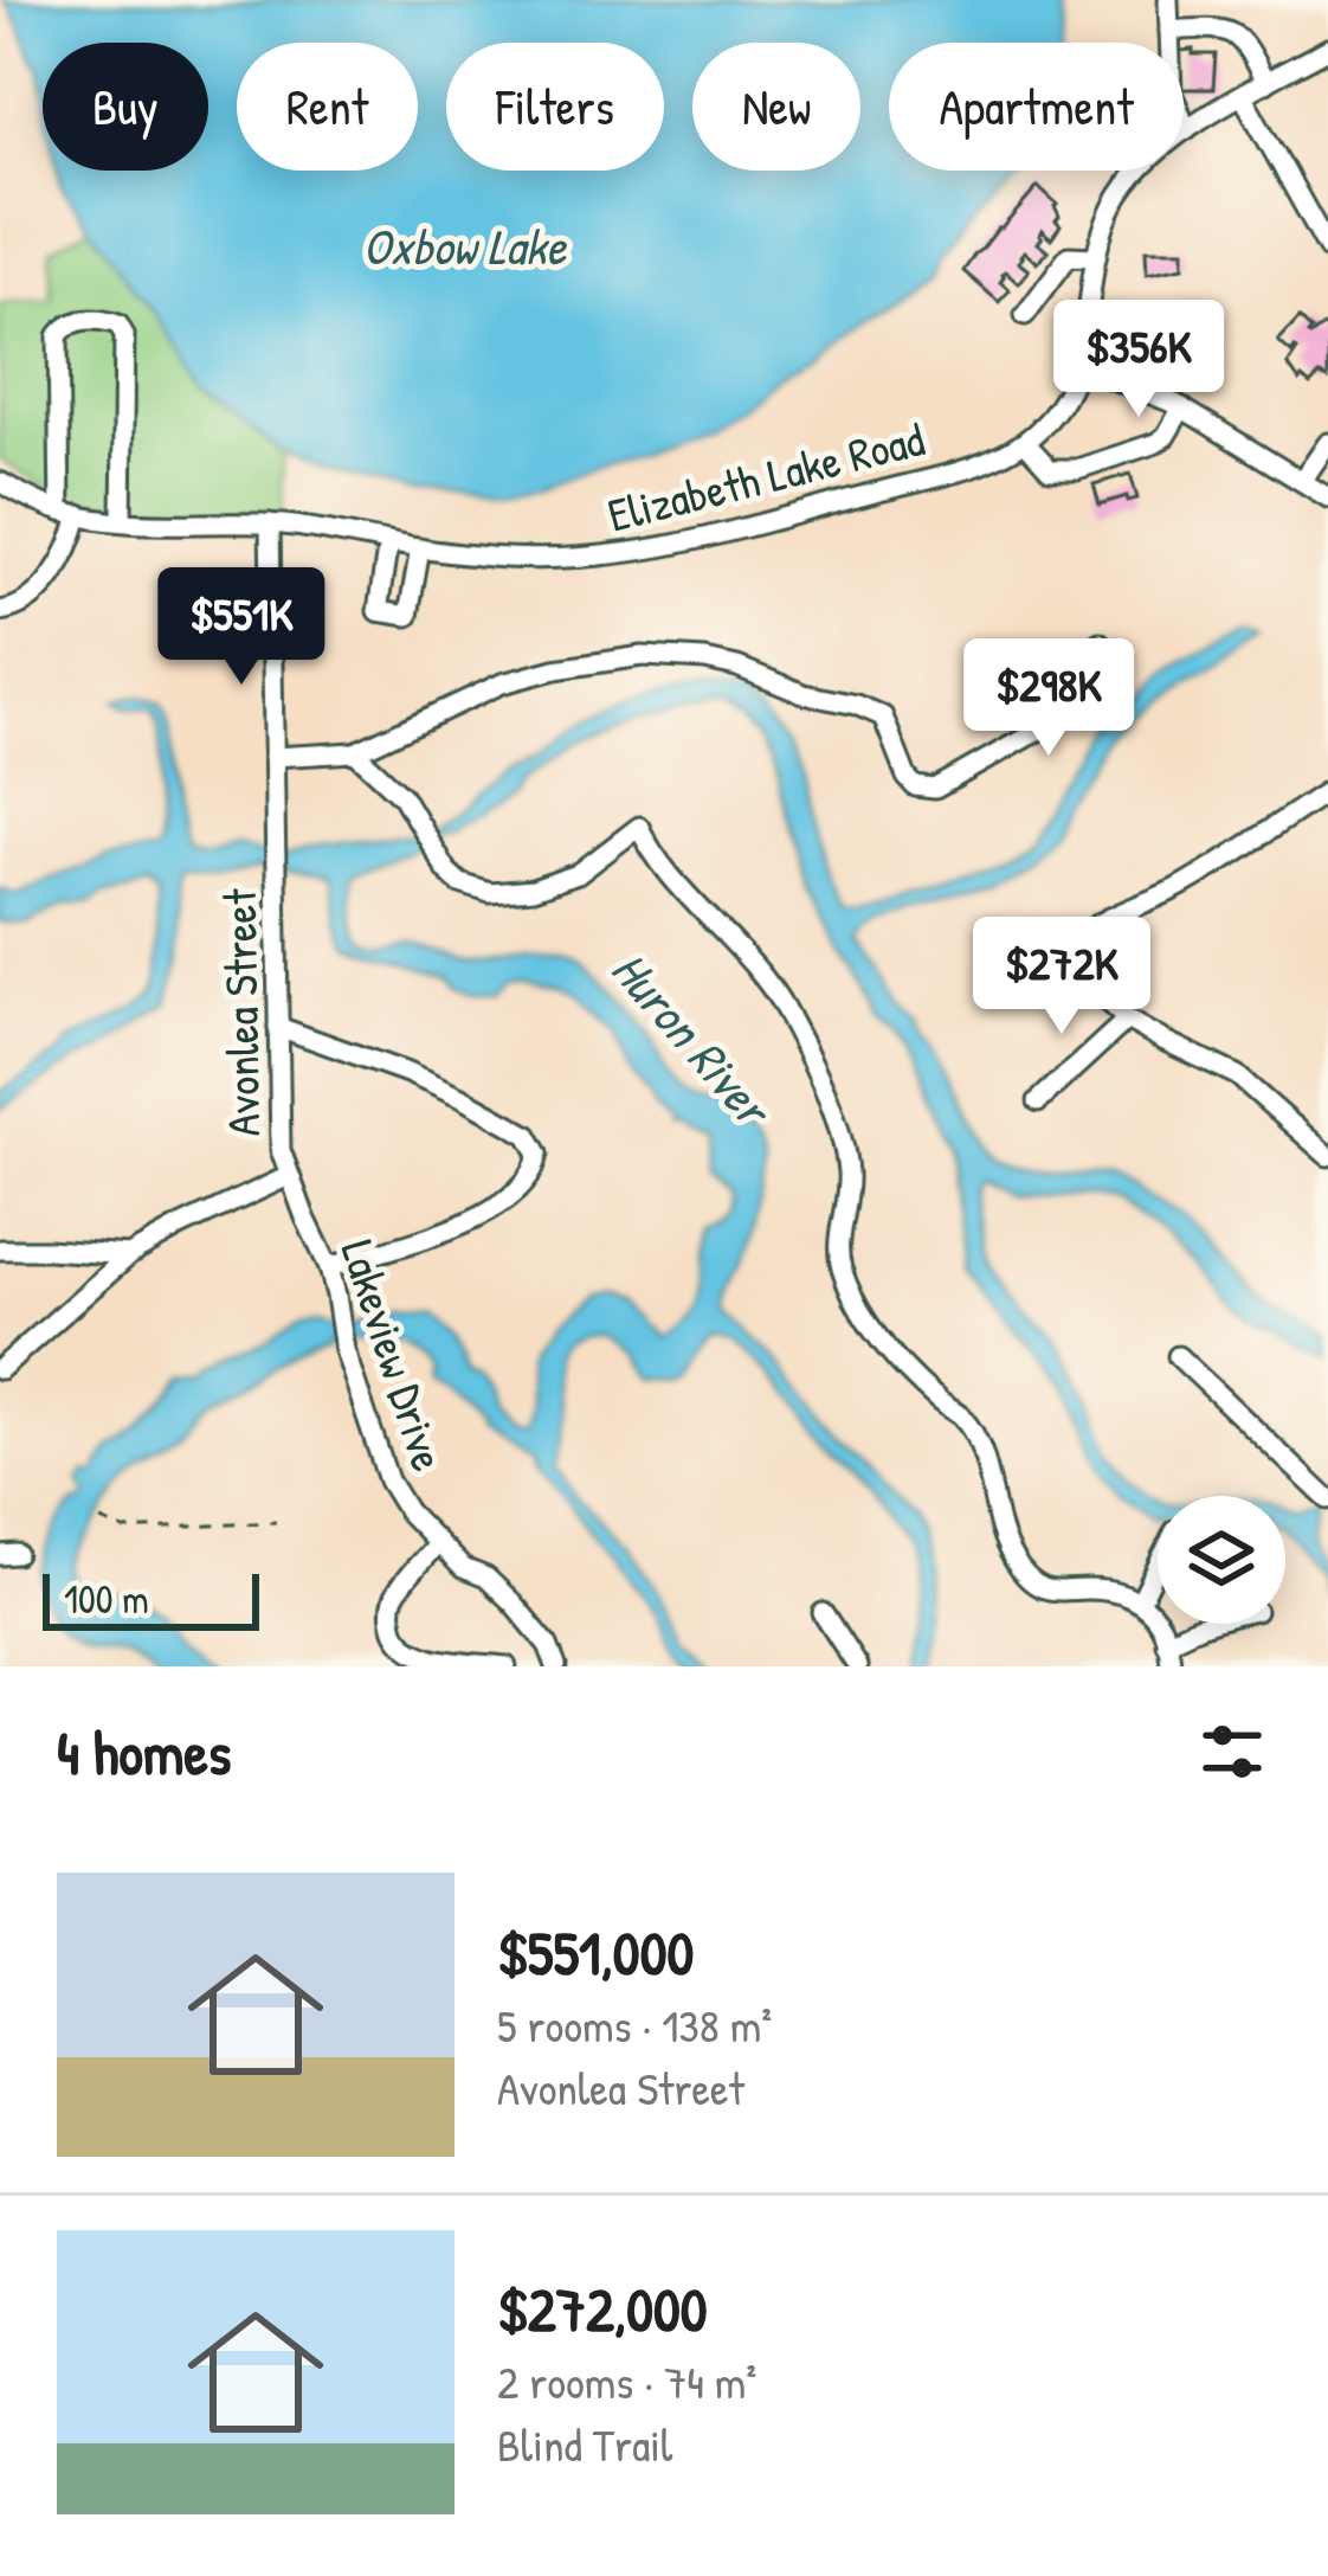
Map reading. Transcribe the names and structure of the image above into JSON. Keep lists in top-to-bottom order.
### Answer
{
  "streets": {
    "street": ["Elizabeth Lake Road", "Avonlea Street", "Lakeview Drive"]
  },
  "crossings": [
    ["Elizabeth Lake Road", "Avonlea Street"],
    ["Avonlea Street", "Lakeview Drive"]
  ],
  "water": ["Oxbow Lake", "Huron River"],
  "scale_bar": "100 m",
  "page": {
    "chip": [
      "Buy",
      "Rent",
      "Filters",
      "New",
      "Apartment"
    ],
    "price": [
      "$356K",
      "$551K",
      "$298K",
      "$272K"
    ],
    "scale": "100 m",
    "heading": "4 homes",
    "list": [
      {
        "name": "$551,000",
        "note": "5 rooms · 138 m² · Avonlea Street"
      },
      {
        "name": "$272,000",
        "note": "2 rooms · 74 m² · Blind Trail"
      }
    ]
  }
}
